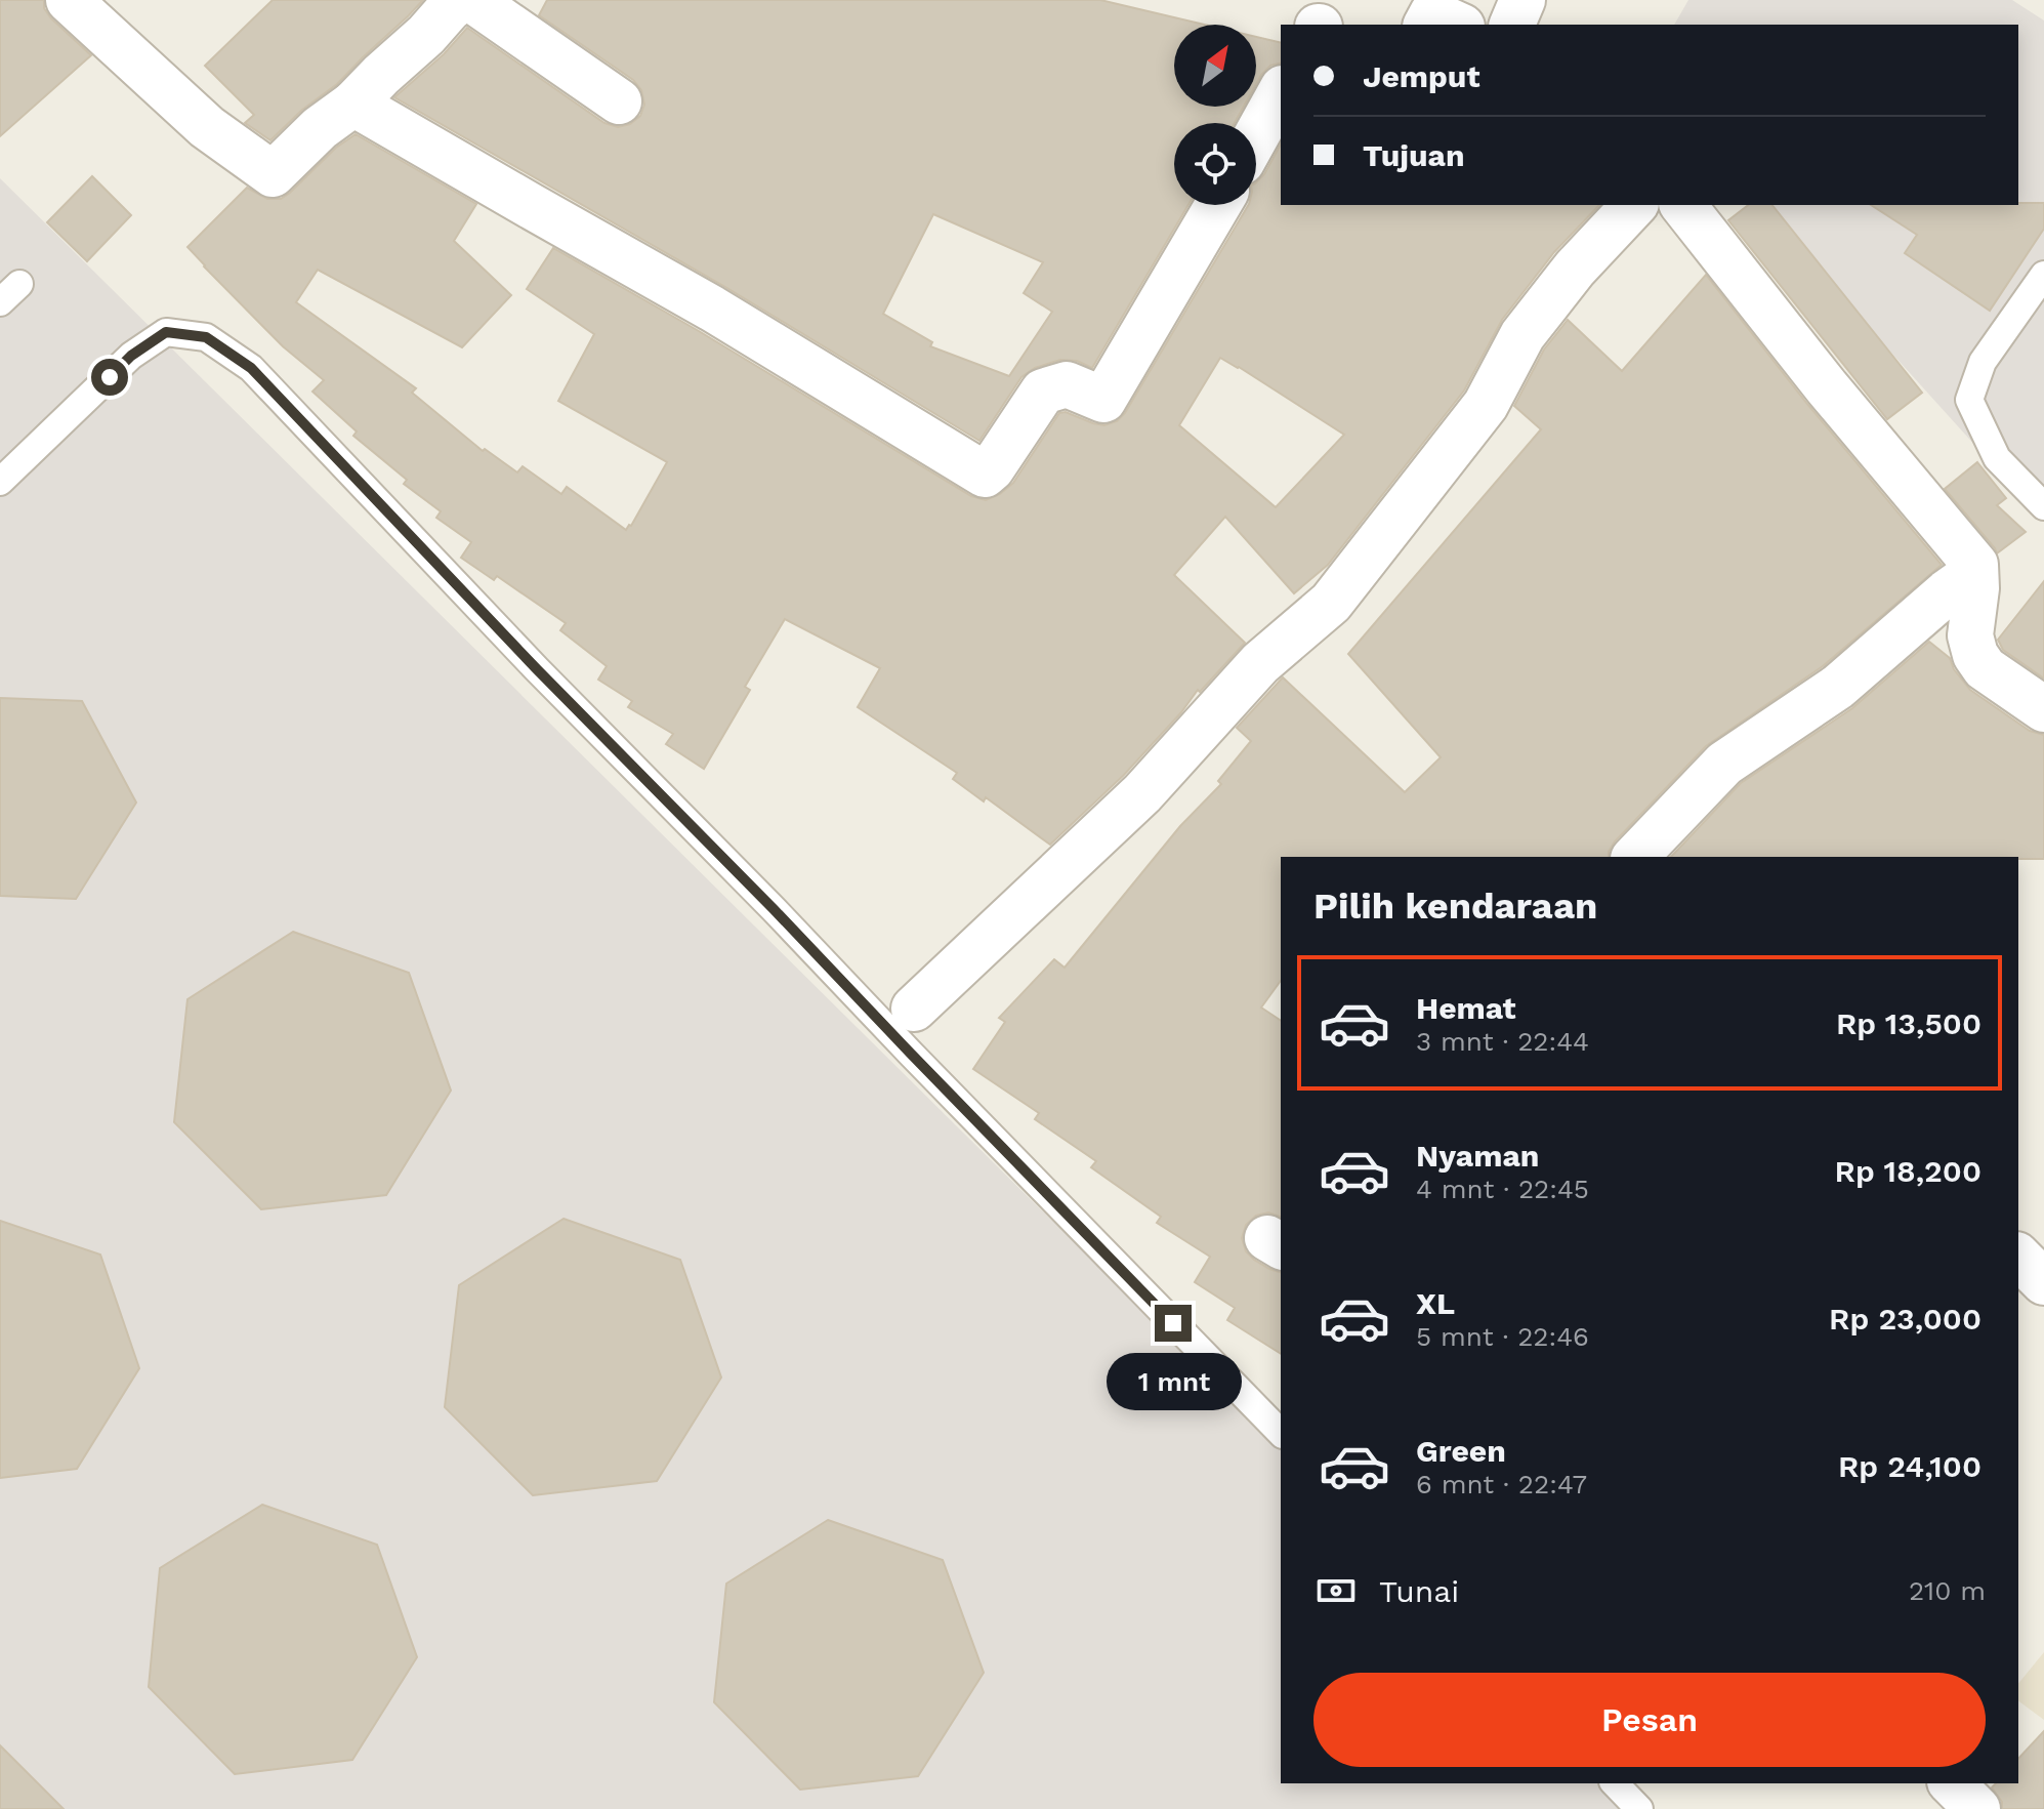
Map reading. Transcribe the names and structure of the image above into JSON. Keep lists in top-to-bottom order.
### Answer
{
  "north": "top right",
  "page": {
    "banner": ["Jemput", "Tujuan"],
    "heading": "Pilih kendaraan",
    "list": [
      {
        "name": "Hemat",
        "note": "3 mnt · 22:44",
        "value": "Rp 13,500"
      },
      {
        "name": "Nyaman",
        "note": "4 mnt · 22:45",
        "value": "Rp 18,200"
      },
      {
        "name": "XL",
        "note": "5 mnt · 22:46",
        "value": "Rp 23,000"
      },
      {
        "name": "Green",
        "note": "6 mnt · 22:47",
        "value": "Rp 24,100"
      }
    ],
    "bubble": "1 mnt",
    "pay": ["Tunai", "210 m"],
    "buttons": "Pesan"
  }
}
